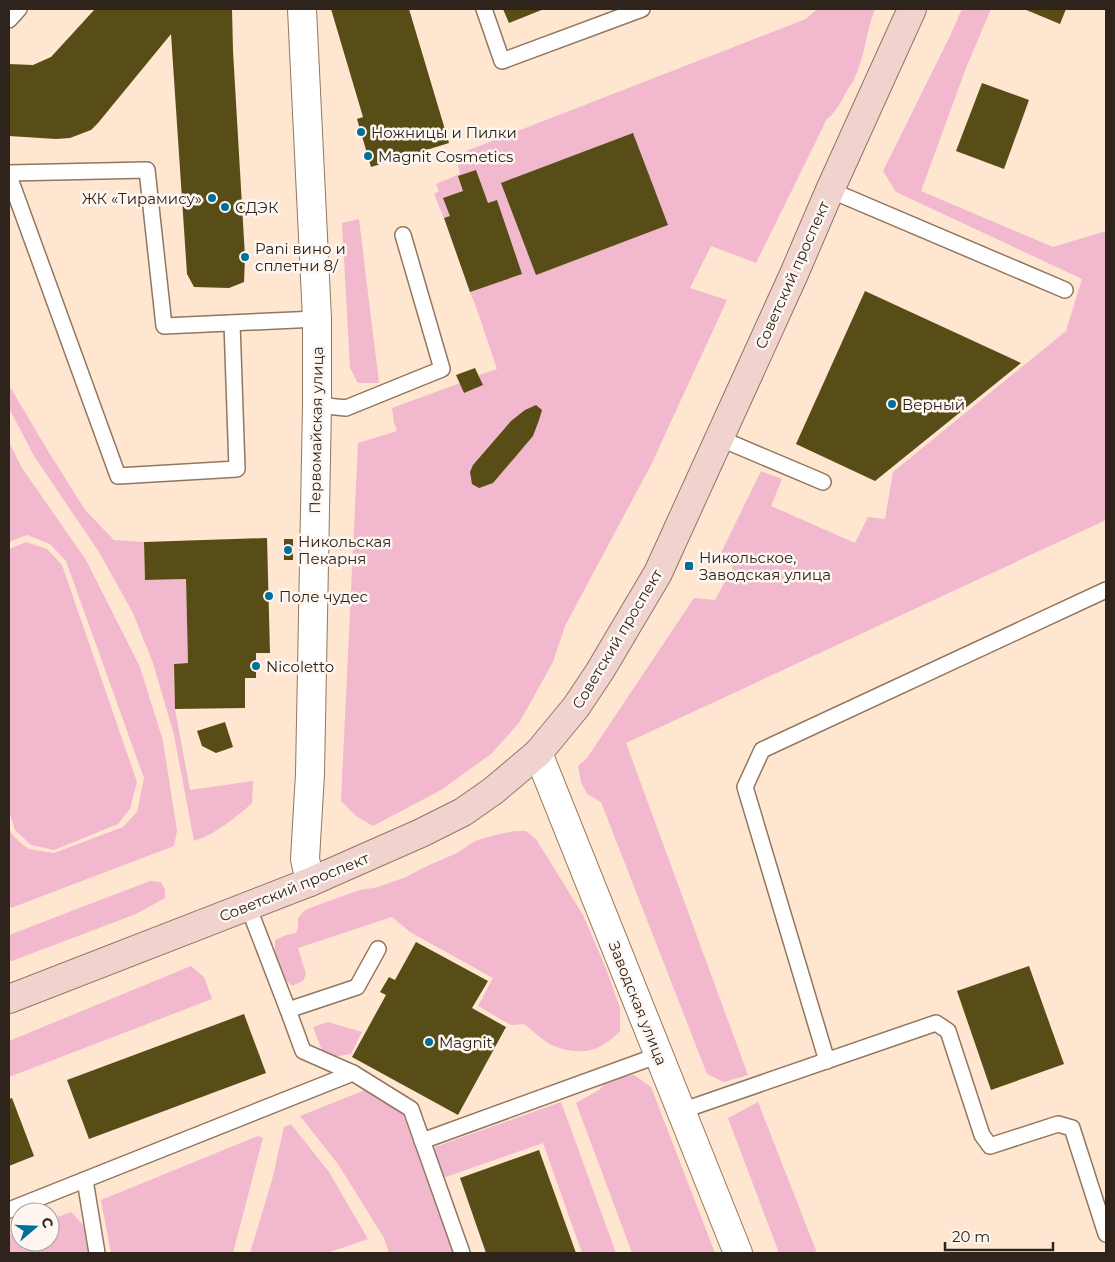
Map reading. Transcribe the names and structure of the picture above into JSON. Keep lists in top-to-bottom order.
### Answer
{
  "streets": {
    "main road": ["Советский проспект"],
    "street": ["Первомайская улица", "Заводская улица"]
  },
  "crossings": [
    ["Советский проспект", "Первомайская улица"],
    ["Советский проспект", "Заводская улица"]
  ],
  "places": {
    "other": [
      "Ножницы и Пилки",
      "Magnit Cosmetics",
      "ЖК «Тирамису»",
      "СДЭК",
      "Pani вино и сплетни 8/",
      "Верный",
      "Никольская Пекарня",
      "Поле чудес",
      "Nicoletto",
      "Magnit"
    ],
    "transit": ["Никольское, Заводская улица"]
  },
  "scale_bar": "20 m",
  "north": "right"
}
